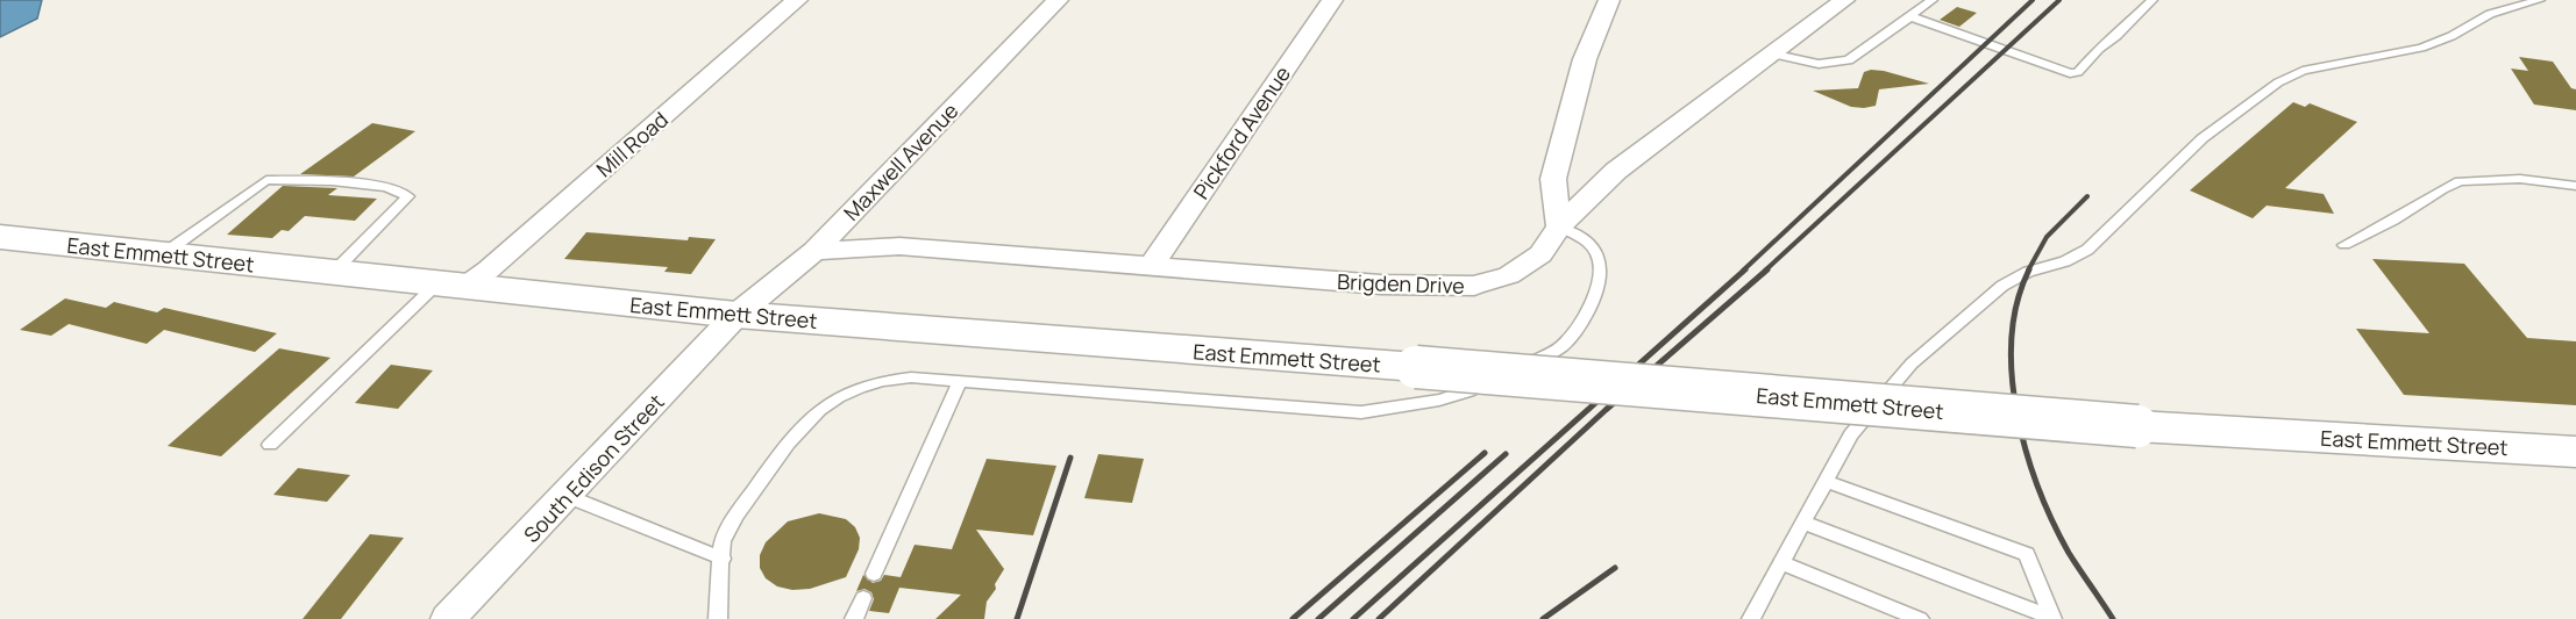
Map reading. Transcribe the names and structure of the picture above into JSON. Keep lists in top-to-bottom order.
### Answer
{
  "streets": {
    "street": [
      "Pickford Avenue",
      "Mill Road",
      "Maxwell Avenue",
      "East Emmett Street",
      "Brigden Drive",
      "South Edison Street"
    ]
  },
  "crossings": [
    ["Pickford Avenue", "Brigden Drive"],
    ["Mill Road", "East Emmett Street"],
    ["Maxwell Avenue", "East Emmett Street"],
    ["Maxwell Avenue", "Brigden Drive"],
    ["Maxwell Avenue", "South Edison Street"],
    ["East Emmett Street", "South Edison Street"]
  ]
}
